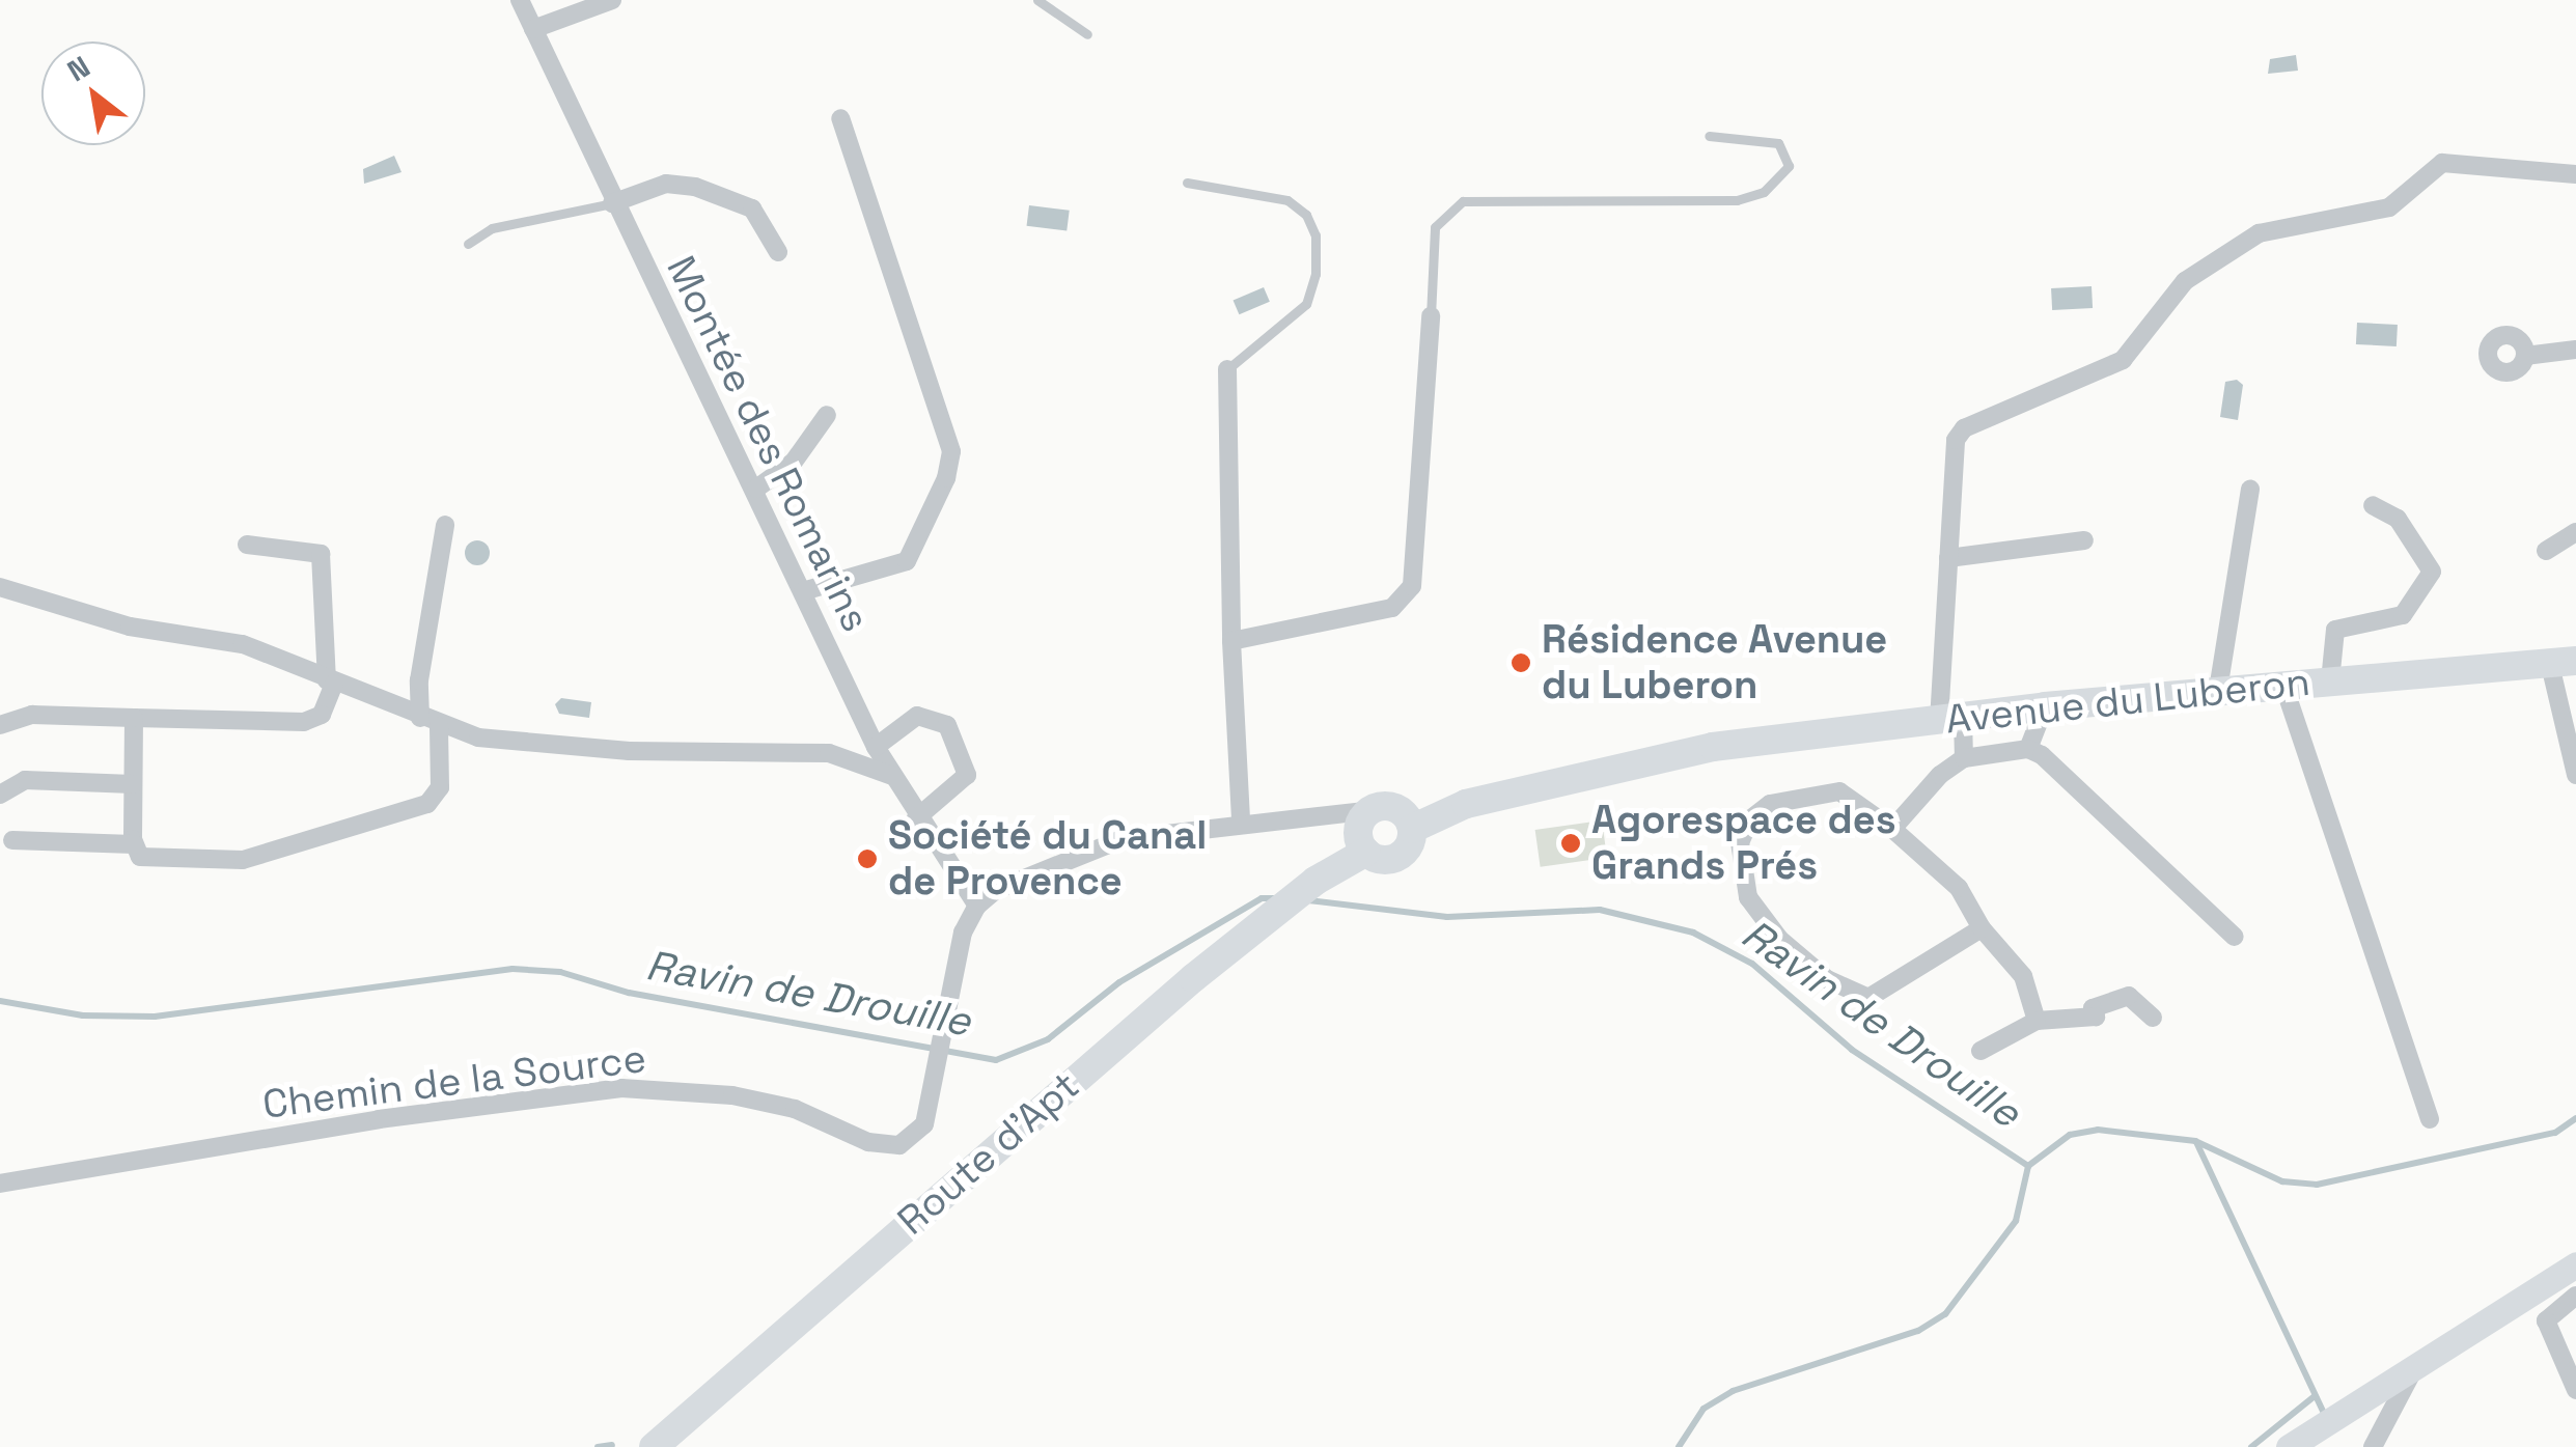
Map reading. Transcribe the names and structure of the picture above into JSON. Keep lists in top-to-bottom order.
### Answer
{
  "streets": {
    "main road": ["Avenue du Luberon", "Route d'Apt"],
    "street": ["Montée des Romarins", "Chemin de la Source"]
  },
  "crossings": [
    ["Montée des Romarins", "Chemin de la Source"],
    ["Avenue du Luberon", "Route d'Apt"]
  ],
  "water": ["Ravin de Drouille"],
  "places": ["Résidence Avenue du Luberon", "Agorespace des Grands Prés", "Société du Canal de Provence"],
  "north": "top left"
}
